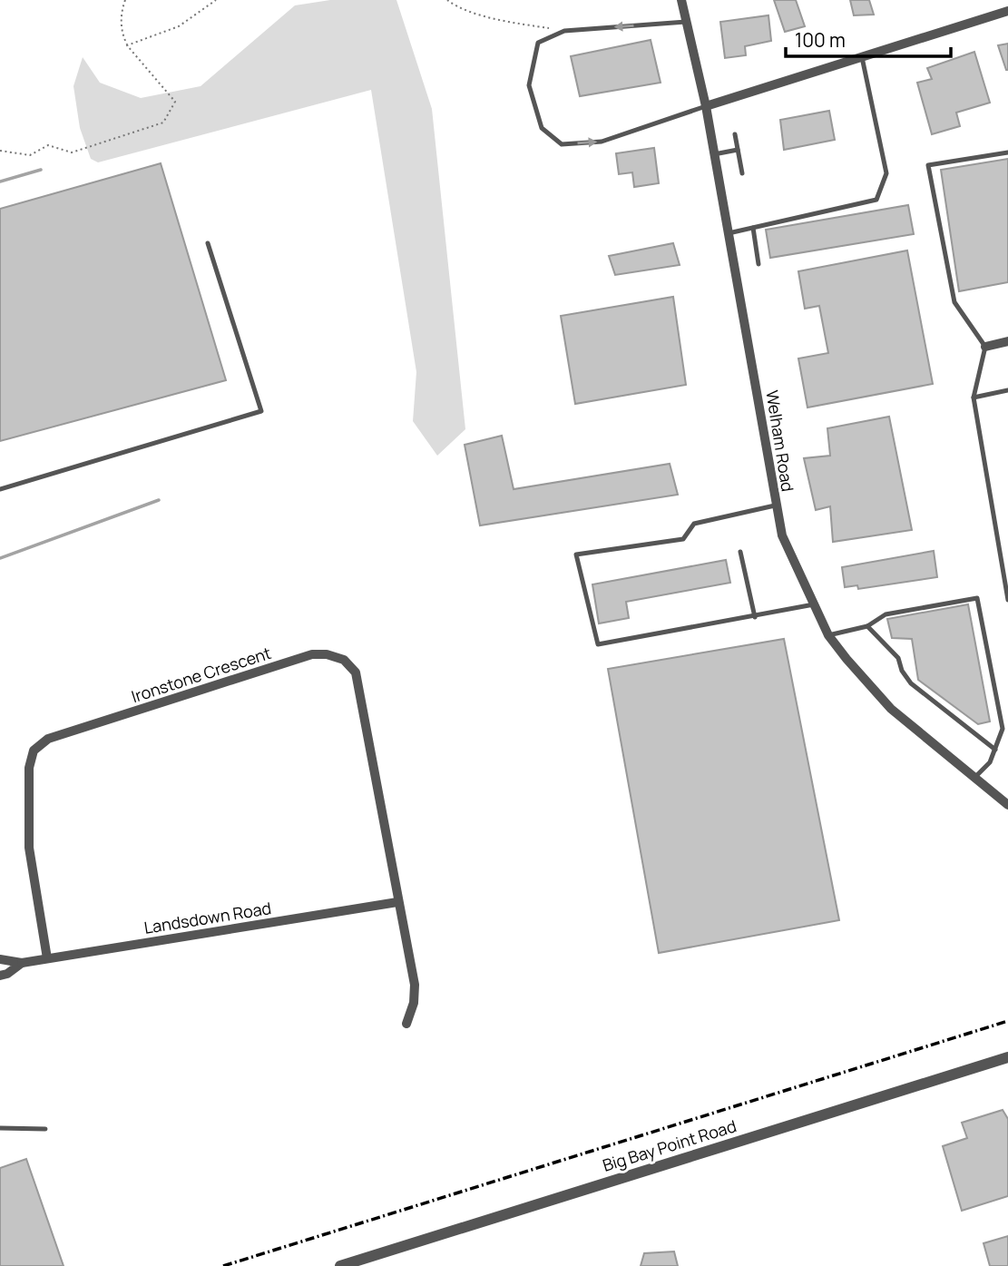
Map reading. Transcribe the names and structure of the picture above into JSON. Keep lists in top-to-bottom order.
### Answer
{
  "streets": {
    "street": [
      "Welham Road",
      "Ironstone Crescent",
      "Landsdown Road",
      "Big Bay Point Road"
    ]
  },
  "crossings": [
    ["Ironstone Crescent", "Landsdown Road"]
  ],
  "scale_bar": "100 m"
}
